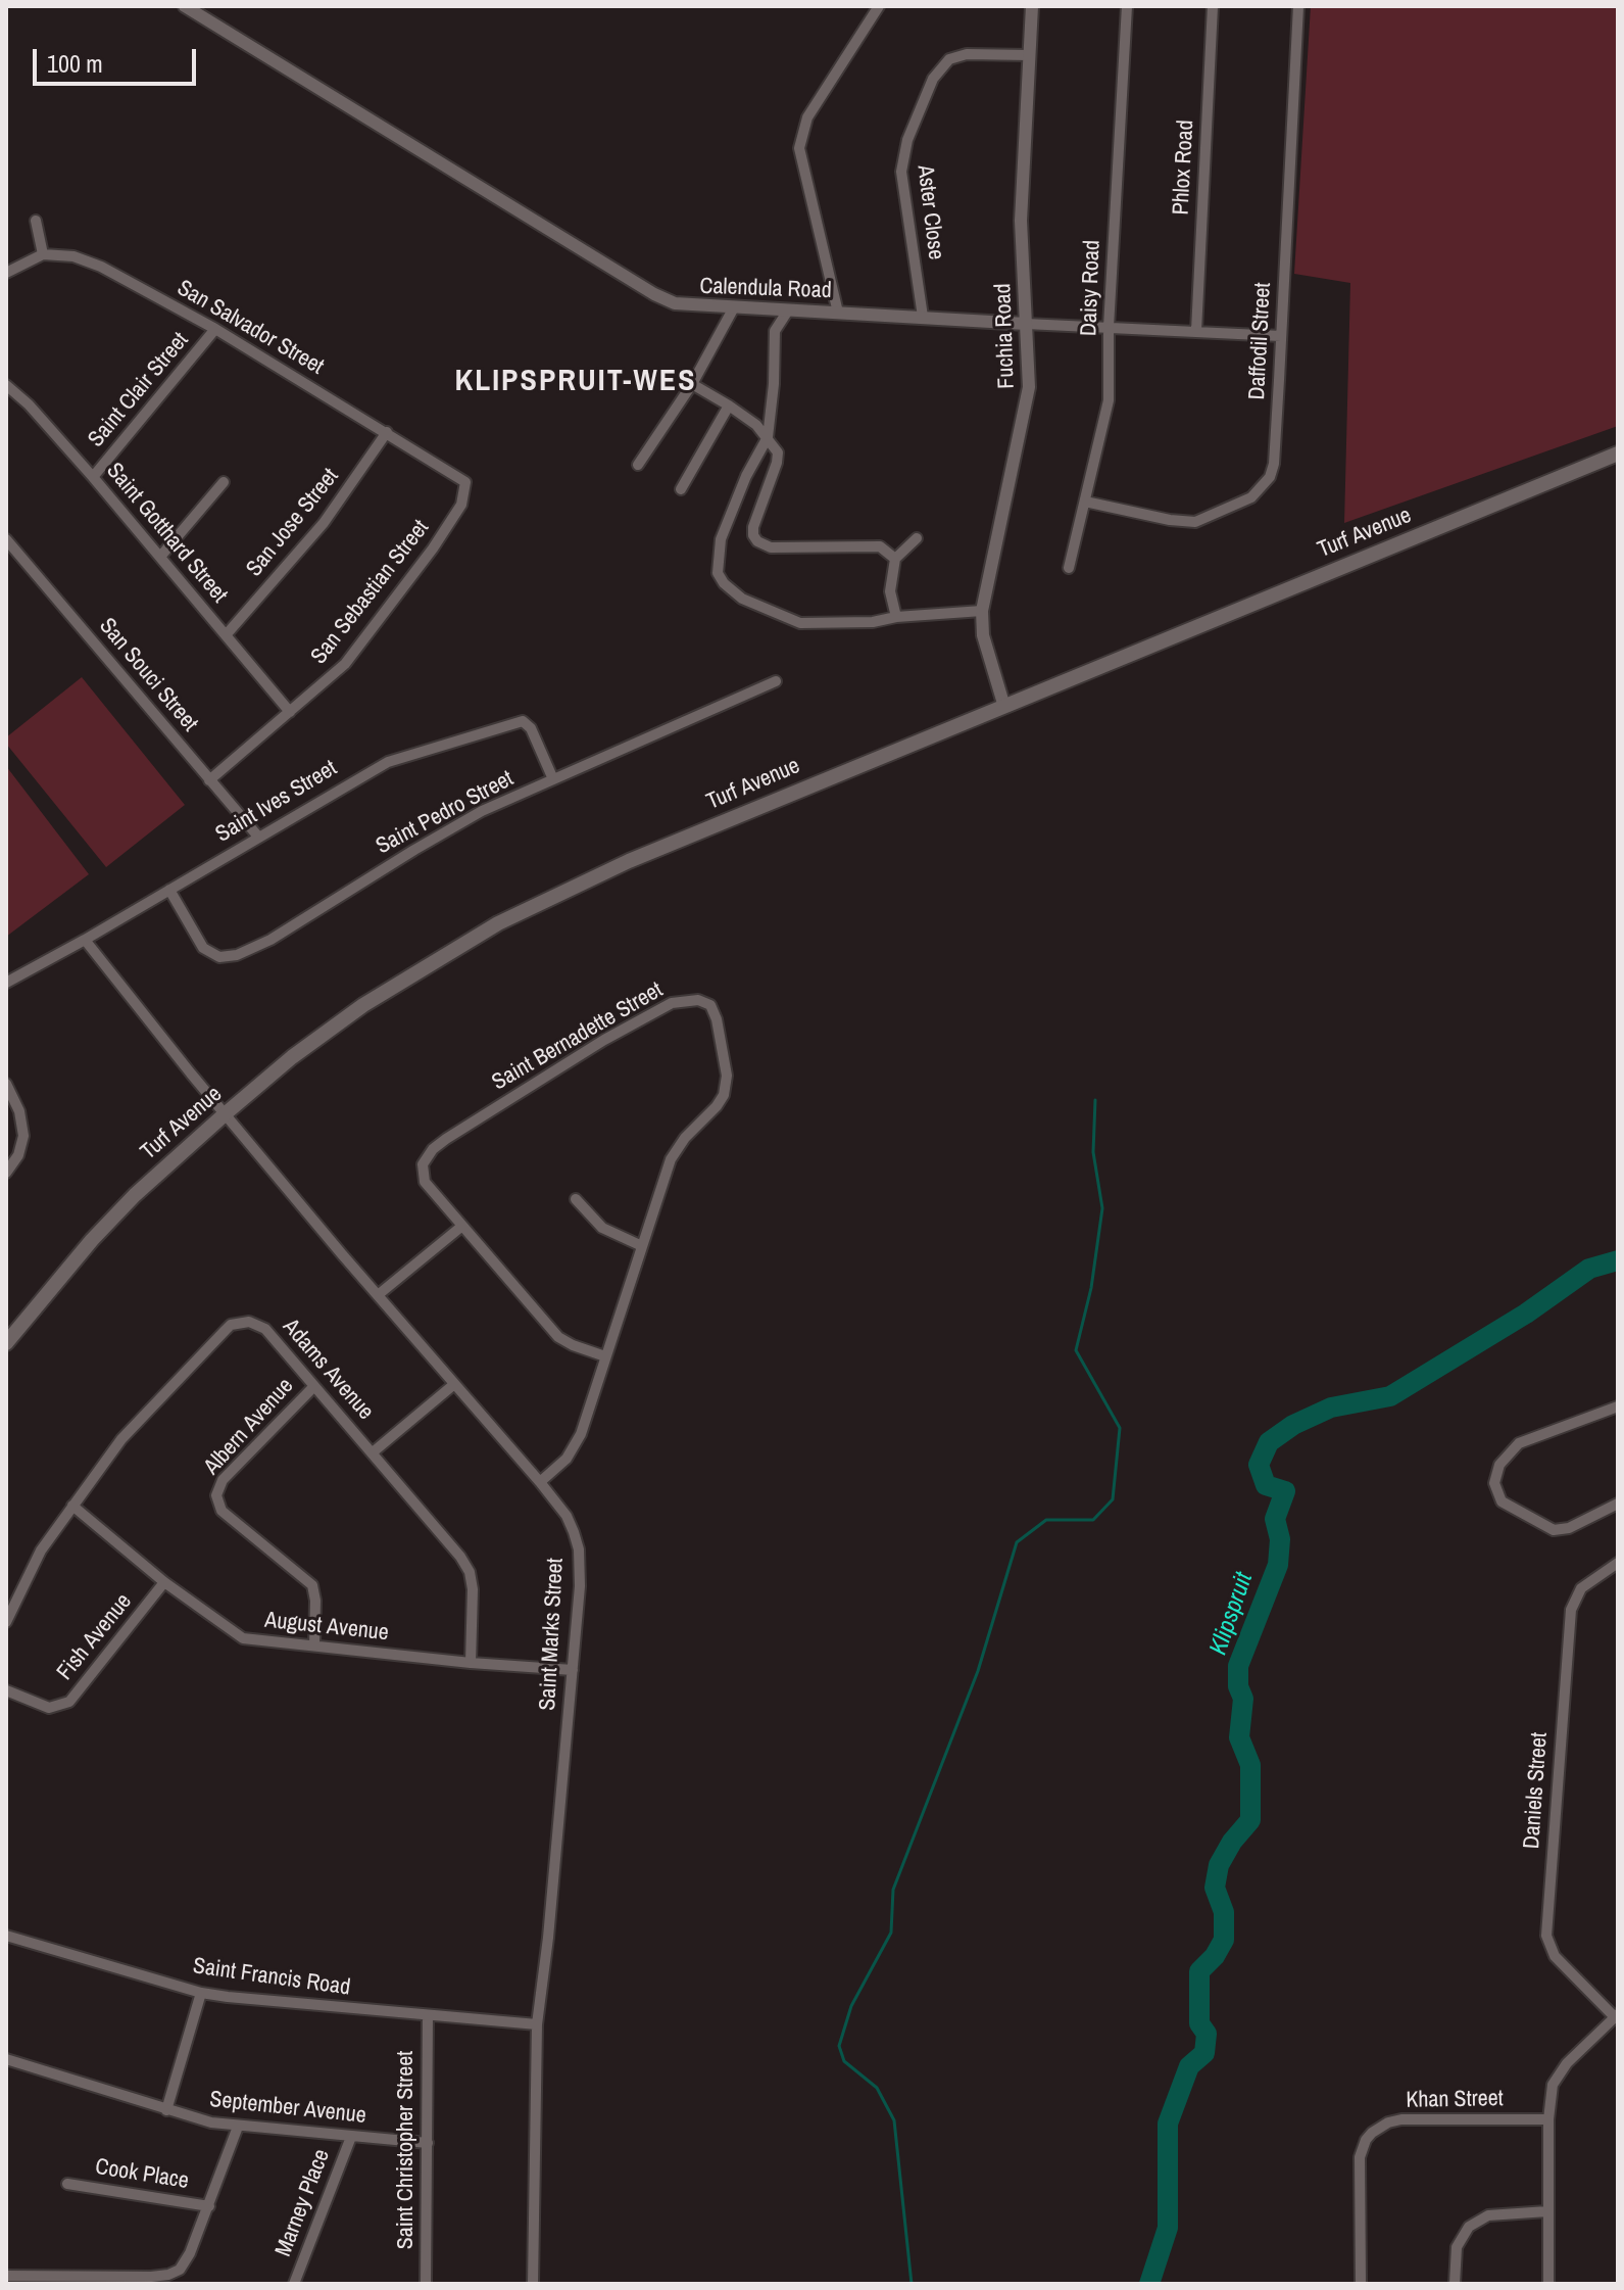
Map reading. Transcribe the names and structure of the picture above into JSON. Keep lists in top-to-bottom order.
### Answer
{
  "streets": {
    "main road": ["Turf Avenue"],
    "street": [
      "Phlox Road",
      "Aster Close",
      "Daisy Road",
      "Calendula Road",
      "San Salvador Street",
      "Fuchia Road",
      "Daffodil Street",
      "Saint Clair Street",
      "San Jose Street",
      "Saint Gotthard Street",
      "San Sebastian Street",
      "San Souci Street",
      "Saint Ives Street",
      "Saint Pedro Street",
      "Saint Bernadette Street",
      "Adams Avenue",
      "Albern Avenue",
      "August Avenue",
      "Saint Marks Street",
      "Fish Avenue",
      "Daniels Street",
      "Saint Francis Road",
      "Khan Street",
      "September Avenue",
      "Saint Christopher Street",
      "Cook Place",
      "Marney Place"
    ]
  },
  "crossings": [
    ["Phlox Road", "Calendula Road"],
    ["Aster Close", "Calendula Road"],
    ["Aster Close", "Fuchia Road"],
    ["Daisy Road", "Calendula Road"],
    ["Daisy Road", "Daffodil Street"],
    ["Calendula Road", "Fuchia Road"],
    ["Calendula Road", "Daffodil Street"],
    ["San Salvador Street", "Saint Clair Street"],
    ["San Salvador Street", "San Jose Street"],
    ["San Salvador Street", "San Sebastian Street"],
    ["Fuchia Road", "Turf Avenue"],
    ["Saint Clair Street", "Saint Gotthard Street"],
    ["San Jose Street", "Saint Gotthard Street"],
    ["Saint Gotthard Street", "San Sebastian Street"],
    ["Turf Avenue", "Saint Marks Street"],
    ["San Sebastian Street", "San Souci Street"],
    ["San Souci Street", "Saint Ives Street"],
    ["Saint Ives Street", "Saint Pedro Street"],
    ["Saint Ives Street", "Saint Marks Street"],
    ["Saint Bernadette Street", "Saint Marks Street"],
    ["Adams Avenue", "Albern Avenue"],
    ["Adams Avenue", "August Avenue"],
    ["Albern Avenue", "August Avenue"],
    ["August Avenue", "Saint Marks Street"],
    ["August Avenue", "Fish Avenue"],
    ["Saint Marks Street", "Saint Francis Road"],
    ["Saint Francis Road", "Saint Christopher Street"],
    ["September Avenue", "Saint Christopher Street"],
    ["September Avenue", "Marney Place"]
  ],
  "districts": ["KLIPSPRUIT-WES"],
  "water": ["Klipspruit"],
  "scale_bar": "100 m"
}
